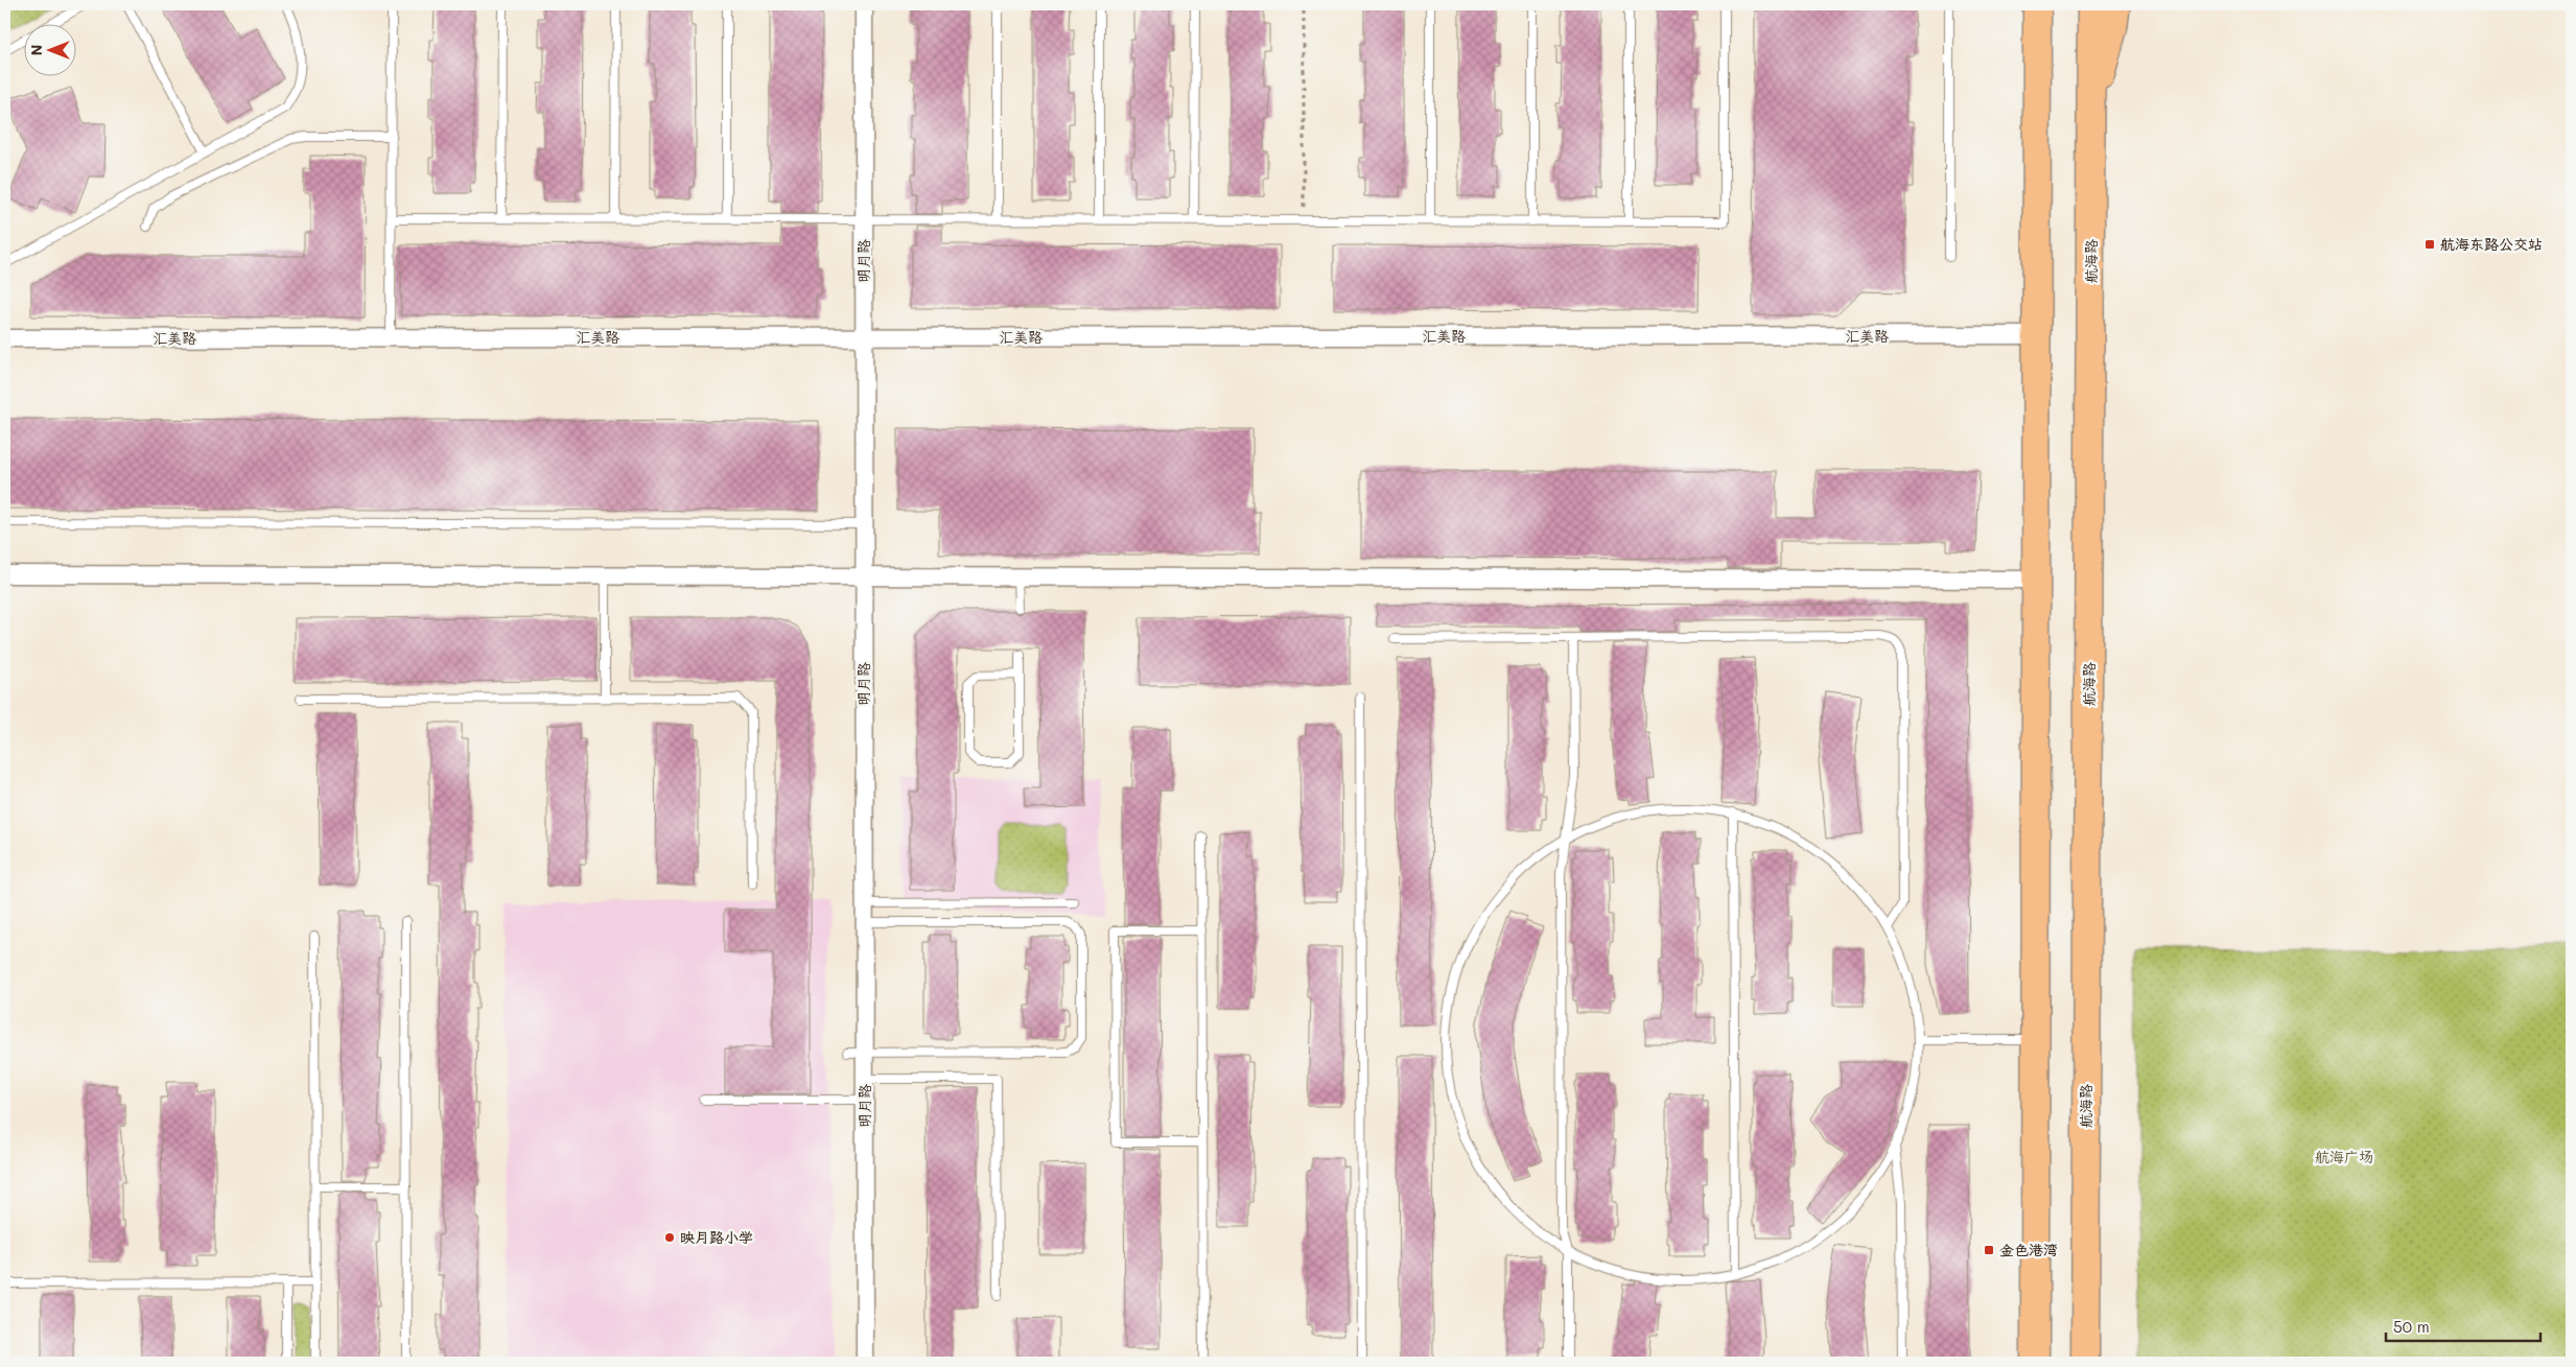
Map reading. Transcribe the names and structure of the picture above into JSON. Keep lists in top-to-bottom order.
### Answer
{
  "streets": {
    "main road": ["航海路"],
    "street": ["明月路", "汇美路"]
  },
  "crossings": [
    ["明月路", "汇美路"]
  ],
  "parks": ["航海广场"],
  "places": {
    "transit": ["航海东路公交站", "金色港湾"],
    "other": ["映月路小学"]
  },
  "scale_bar": "50 m",
  "north": "left"
}
